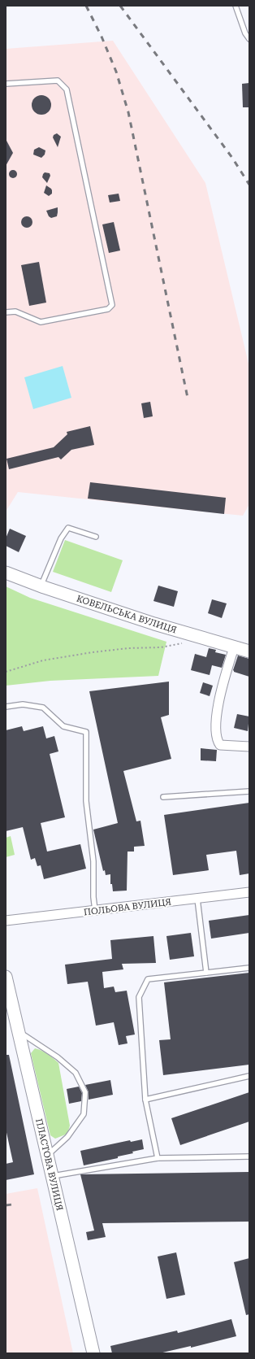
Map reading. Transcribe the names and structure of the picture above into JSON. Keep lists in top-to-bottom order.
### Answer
{
  "streets": {
    "main road": ["КОВЕЛЬСЬКА ВУЛИЦЯ", "ПЛАСТОВА ВУЛИЦЯ"],
    "street": ["ПОЛЬОВА ВУЛИЦЯ"]
  }
}
